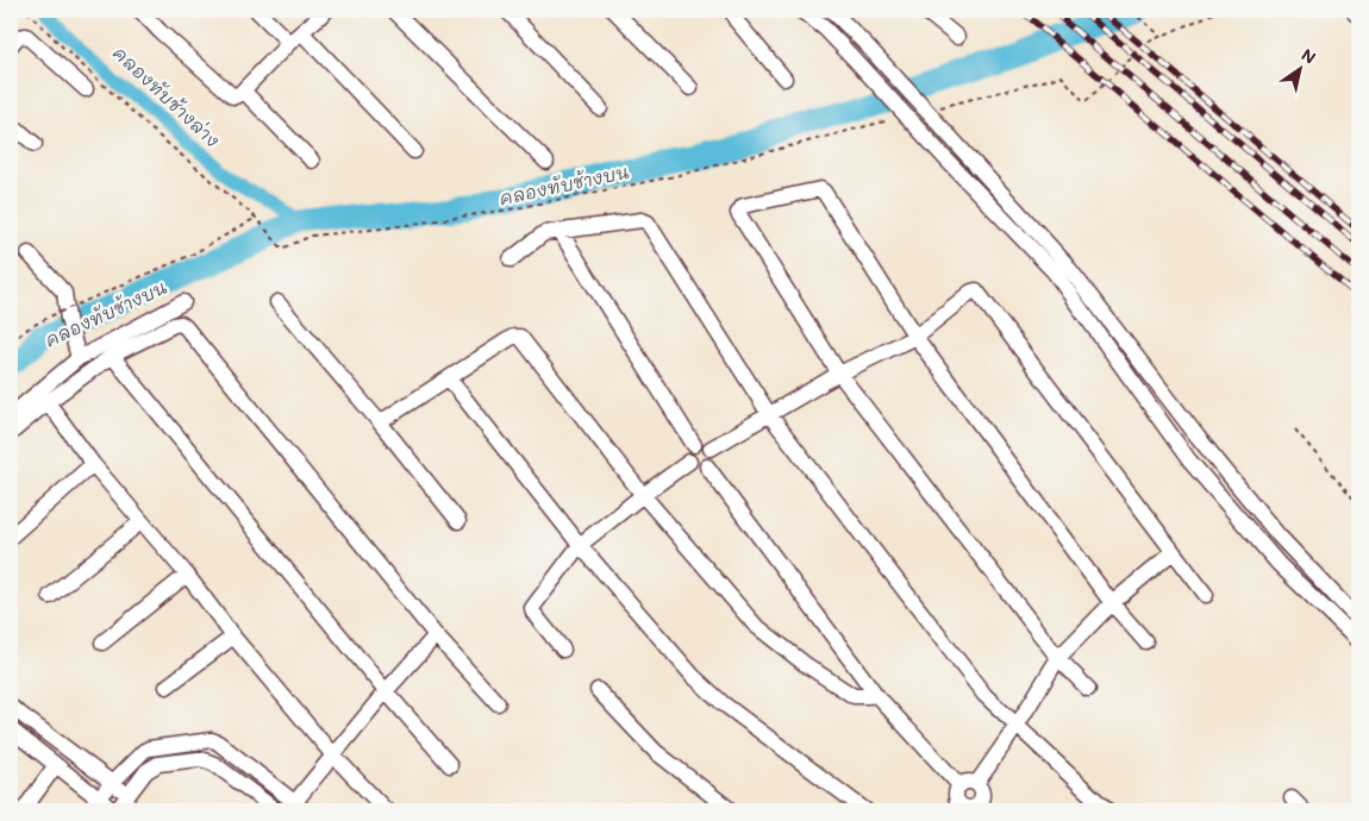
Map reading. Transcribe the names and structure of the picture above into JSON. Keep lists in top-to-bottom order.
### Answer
{
  "water": ["คลองทับช้างล่าง", "คลองทับช้างบน"],
  "north": "top right"
}
